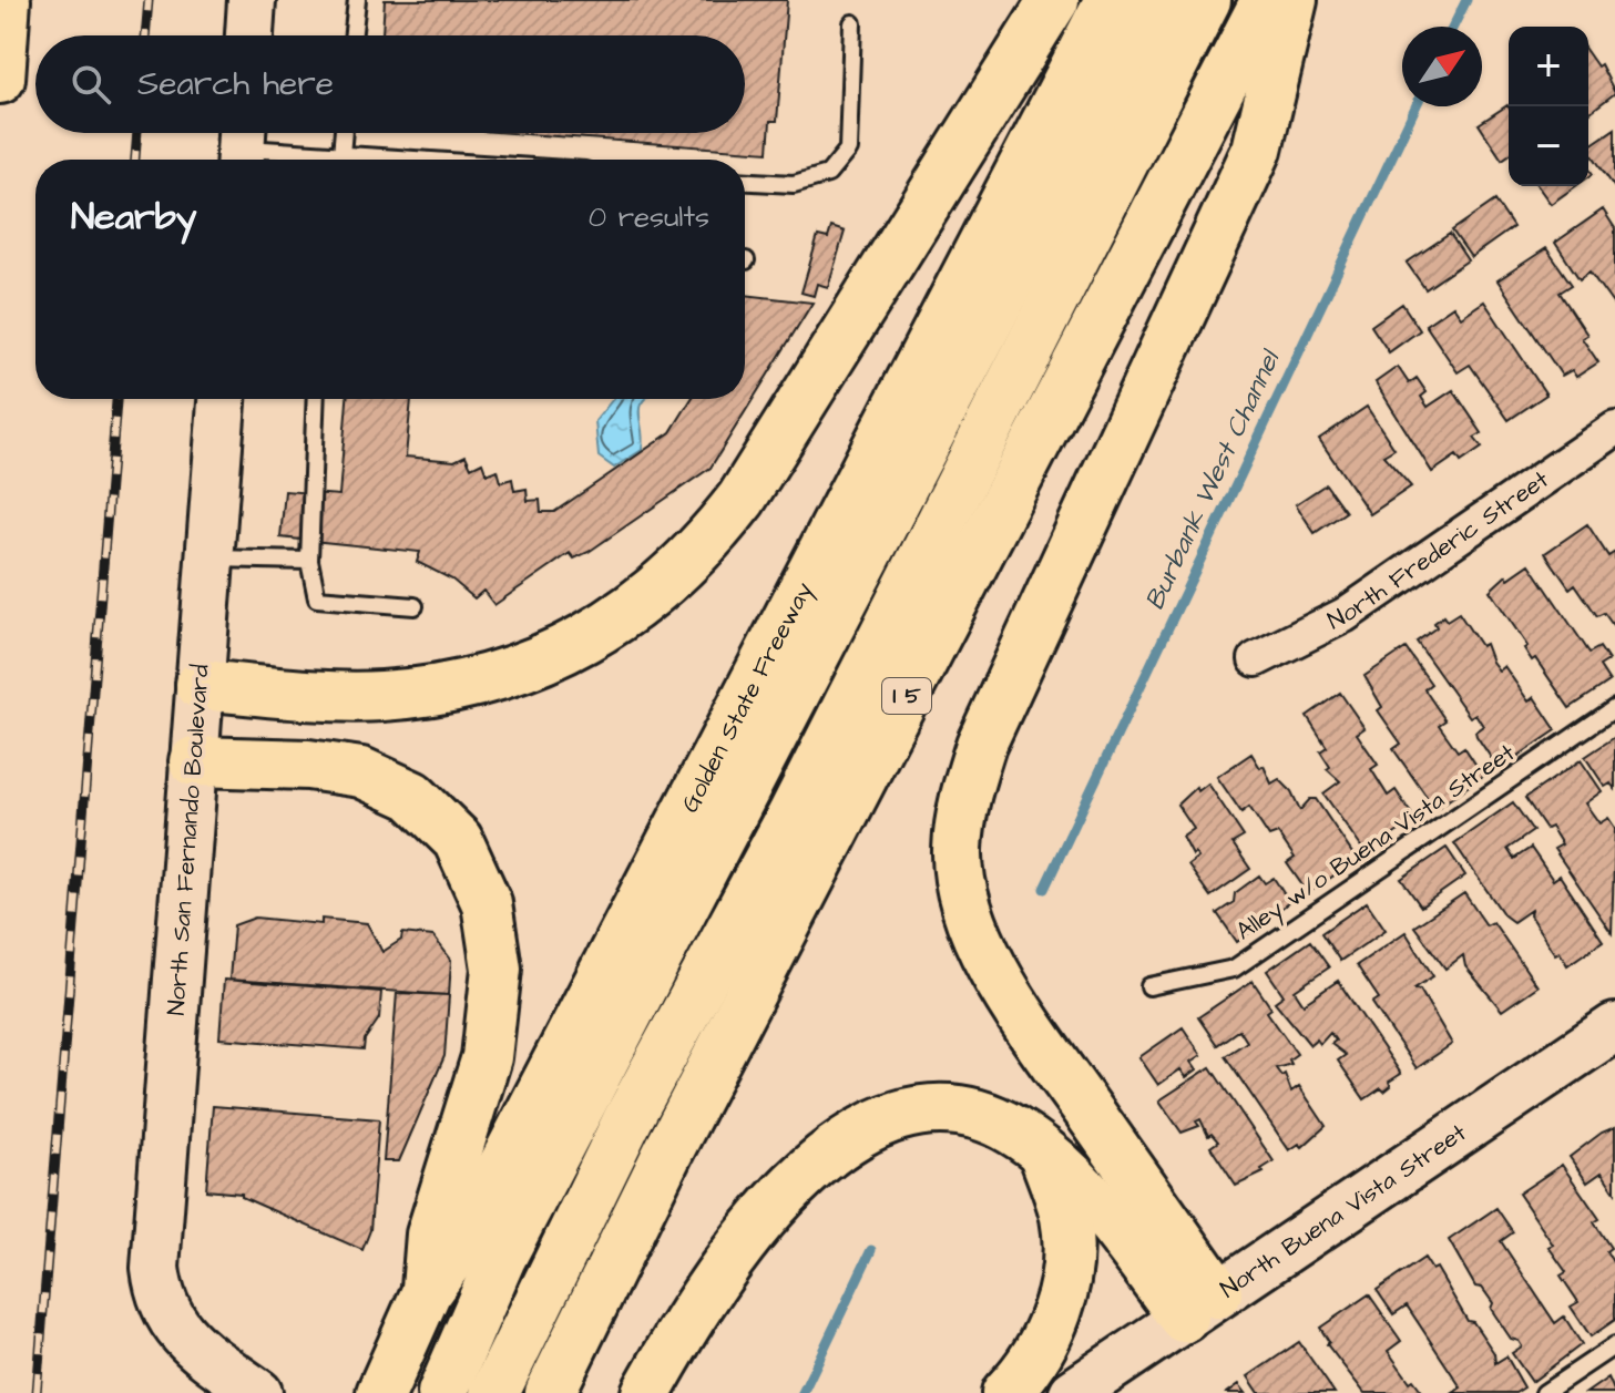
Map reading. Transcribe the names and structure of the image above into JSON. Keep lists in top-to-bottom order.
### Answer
{
  "streets": {
    "main road": [
      "I 5",
      "Golden State Freeway",
      "North San Fernando Boulevard",
      "North Buena Vista Street"
    ],
    "street": ["North Frederic Street"],
    "lane": ["Alley w/o Buena Vista Street"]
  },
  "water": ["Burbank West Channel"],
  "north": "top right",
  "page": {
    "map_buttons": ["+", "−"],
    "search": "Search here",
    "heading": ["Nearby", "0 results"]
  }
}
